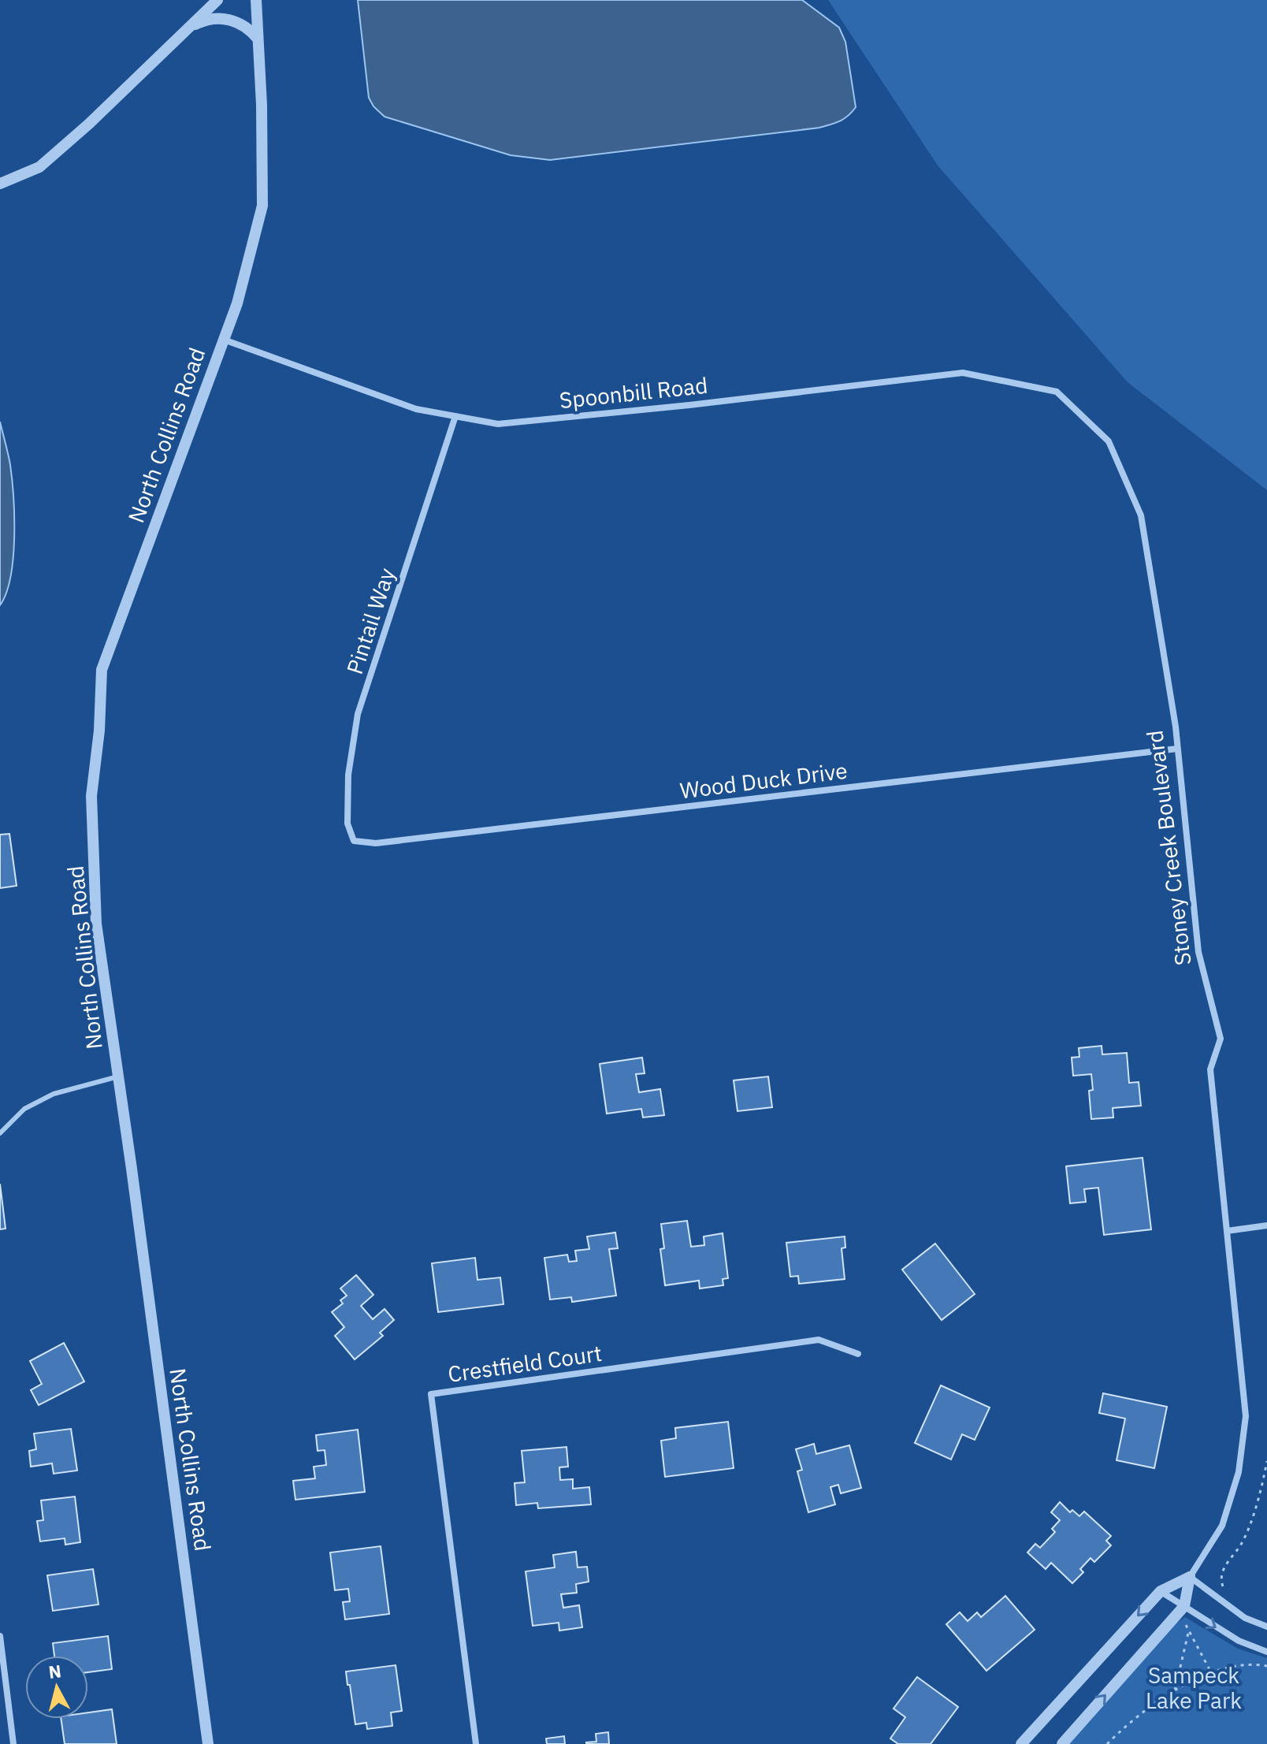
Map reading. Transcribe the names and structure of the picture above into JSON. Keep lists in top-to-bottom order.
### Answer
{
  "streets": {
    "street": [
      "Spoonbill Road",
      "North Collins Road",
      "Pintail Way",
      "Wood Duck Drive",
      "Stoney Creek Boulevard",
      "Crestfield Court"
    ]
  },
  "crossings": [
    ["Spoonbill Road", "North Collins Road"],
    ["Spoonbill Road", "Pintail Way"],
    ["Spoonbill Road", "Stoney Creek Boulevard"],
    ["Pintail Way", "Wood Duck Drive"],
    ["Wood Duck Drive", "Stoney Creek Boulevard"]
  ],
  "parks": ["Sampeck Lake Park"],
  "north": "top"
}
